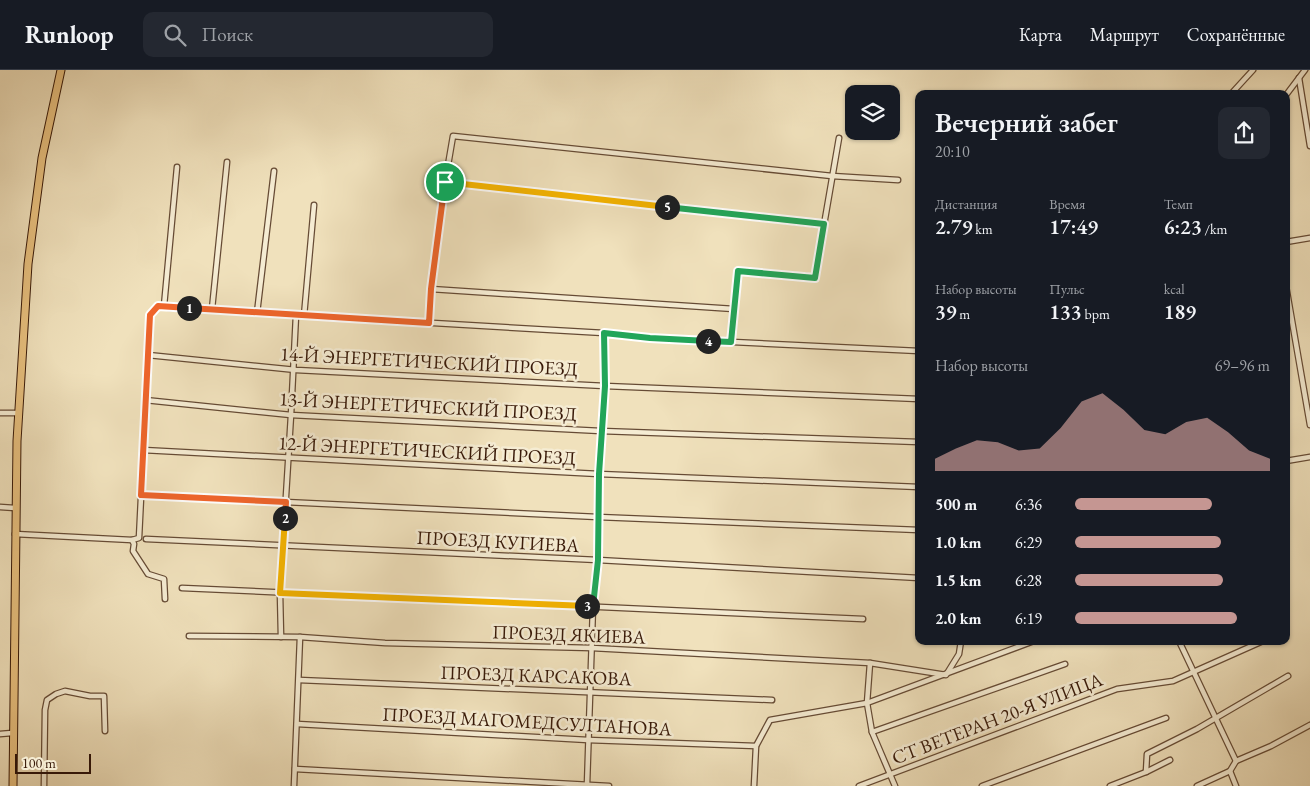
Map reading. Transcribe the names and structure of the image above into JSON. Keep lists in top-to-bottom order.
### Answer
{
  "streets": {
    "street": [
      "14-Й ЭНЕРГЕТИЧЕСКИЙ ПРОЕЗД",
      "13-Й ЭНЕРГЕТИЧЕСКИЙ ПРОЕЗД",
      "12-Й ЭНЕРГЕТИЧЕСКИЙ ПРОЕЗД",
      "ПРОЕЗД КУГИЕВА",
      "ПРОЕЗД ЯКИЕВА",
      "ПРОЕЗД КАРСАКОВА",
      "СТ ВЕТЕРАН 20-Я УЛИЦА",
      "ПРОЕЗД МАГОМЕДСУЛТАНОВА"
    ]
  },
  "scale_bar": "100 m",
  "page": {
    "header": "Runloop",
    "search": "Поиск",
    "nav": ["Карта", "Маршрут", "Сохранённые"],
    "heading": ["Вечерний забег", "20:10"],
    "stats": [
      ["Дистанция", "2.79 km"],
      ["Время", "17:49"],
      ["Темп", "6:23 /km"],
      ["Набор высоты", "39 m"],
      ["Пульс", "133 bpm"],
      ["kcal", "189"]
    ],
    "pins": [
      "5",
      "1",
      "4",
      "2",
      "3"
    ],
    "chart": ["Набор высоты", "69–96 m"],
    "list": [
      {
        "name": "500 m",
        "note": "6:36"
      },
      {
        "name": "1.0 km",
        "note": "6:29"
      },
      {
        "name": "1.5 km",
        "note": "6:28"
      },
      {
        "name": "2.0 km",
        "note": "6:19"
      }
    ],
    "scale": "100 m"
  }
}
